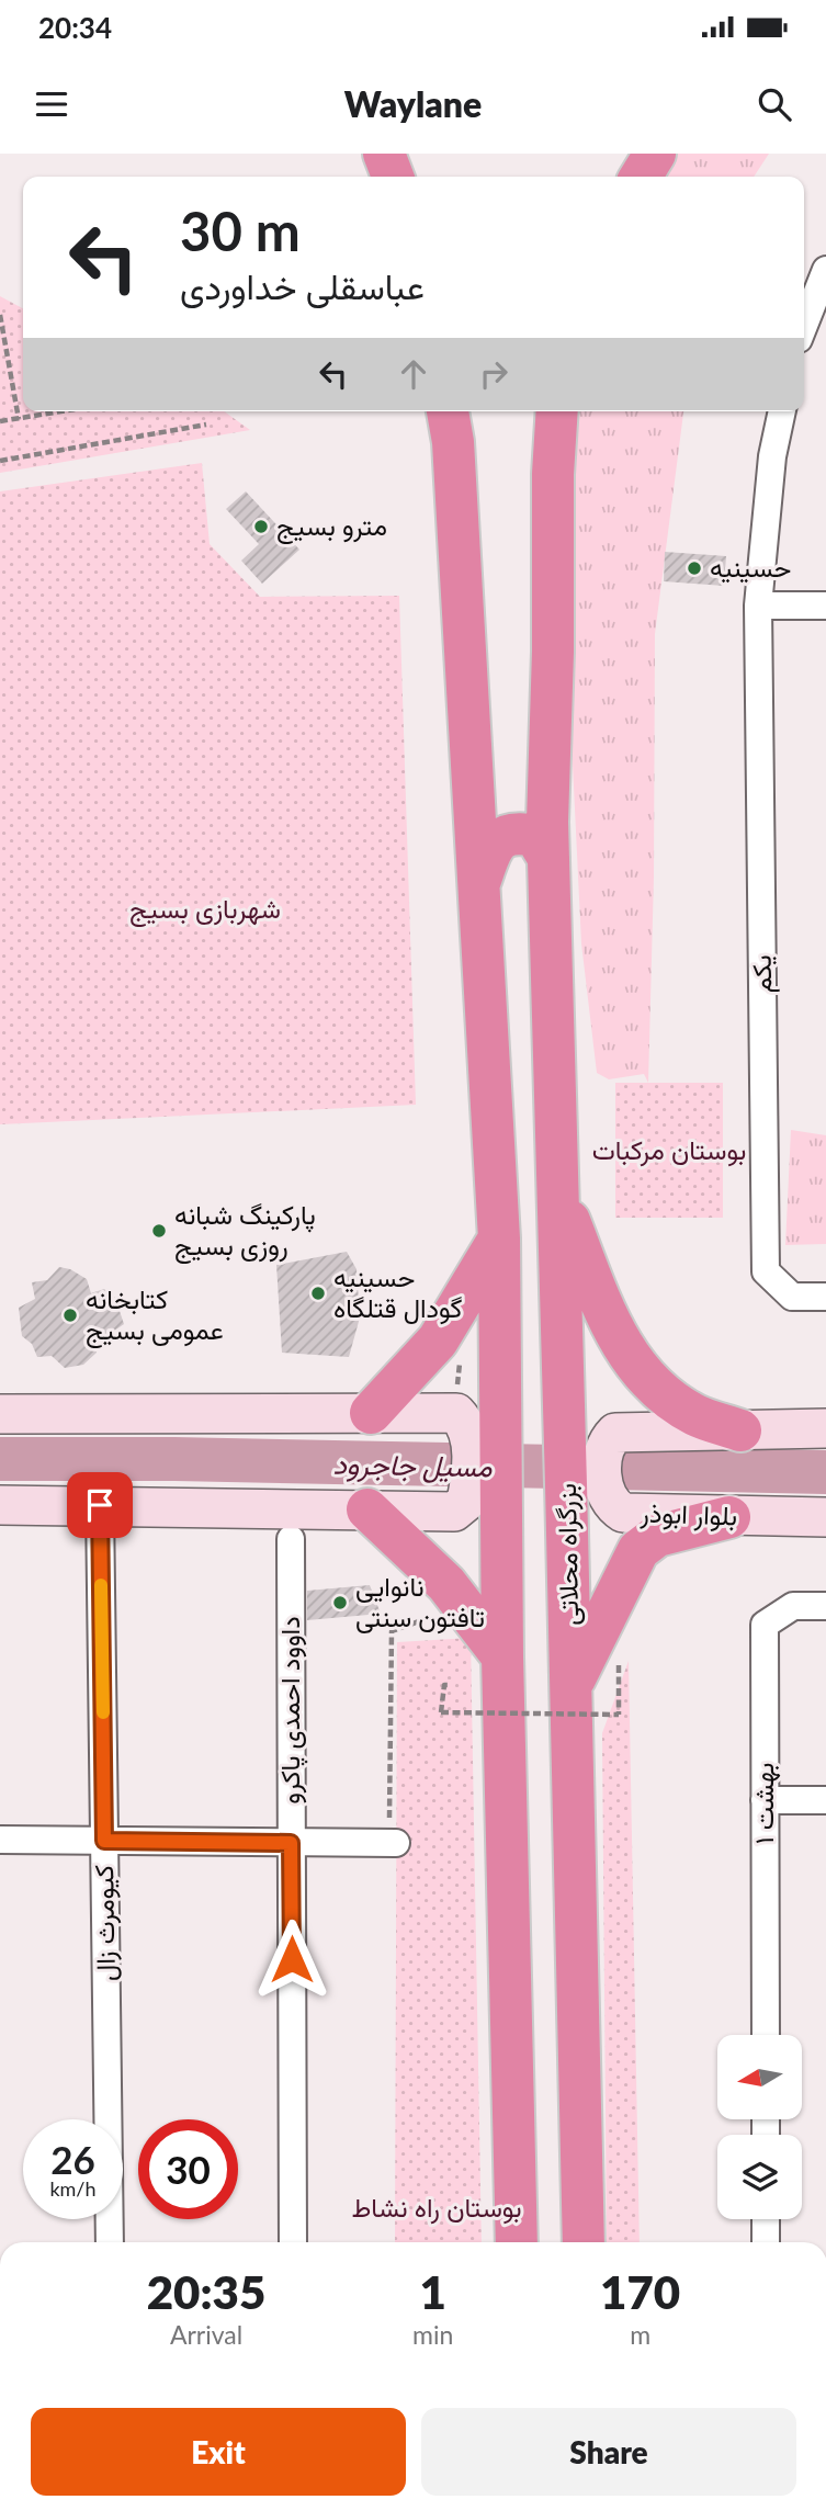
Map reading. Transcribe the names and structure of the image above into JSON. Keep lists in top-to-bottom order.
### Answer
{
  "streets": {
    "highway": ["بزرگراه محلاتی"],
    "main road": ["بلوار ابوذر"],
    "street": [
      "یکم",
      "داوود احمدی پاکرو",
      "بهشت ۱",
      "کیومرث زال"
    ]
  },
  "water": ["مسیل جاجرود"],
  "parks": ["شهربازی بسیج", "بوستان مرکبات", "بوستان راه نشاط"],
  "places": [
    "مترو بسیج",
    "حسینیه",
    "پارکینگ شبانه روزی بسیج",
    "حسینیه گودال قتلگاه",
    "کتابخانه عمومی بسیج",
    "نانوایی تافتون سنتی"
  ],
  "north": "left",
  "page": {
    "status": "20:34",
    "header": "Waylane",
    "turn": ["30 m", "عباسقلی خداوردی"],
    "speed": "26 km/h",
    "limit": "30",
    "eta": [
      "20:35",
      "Arrival",
      "1",
      "min",
      "170",
      "m"
    ],
    "buttons": ["Exit", "Share"]
  }
}
